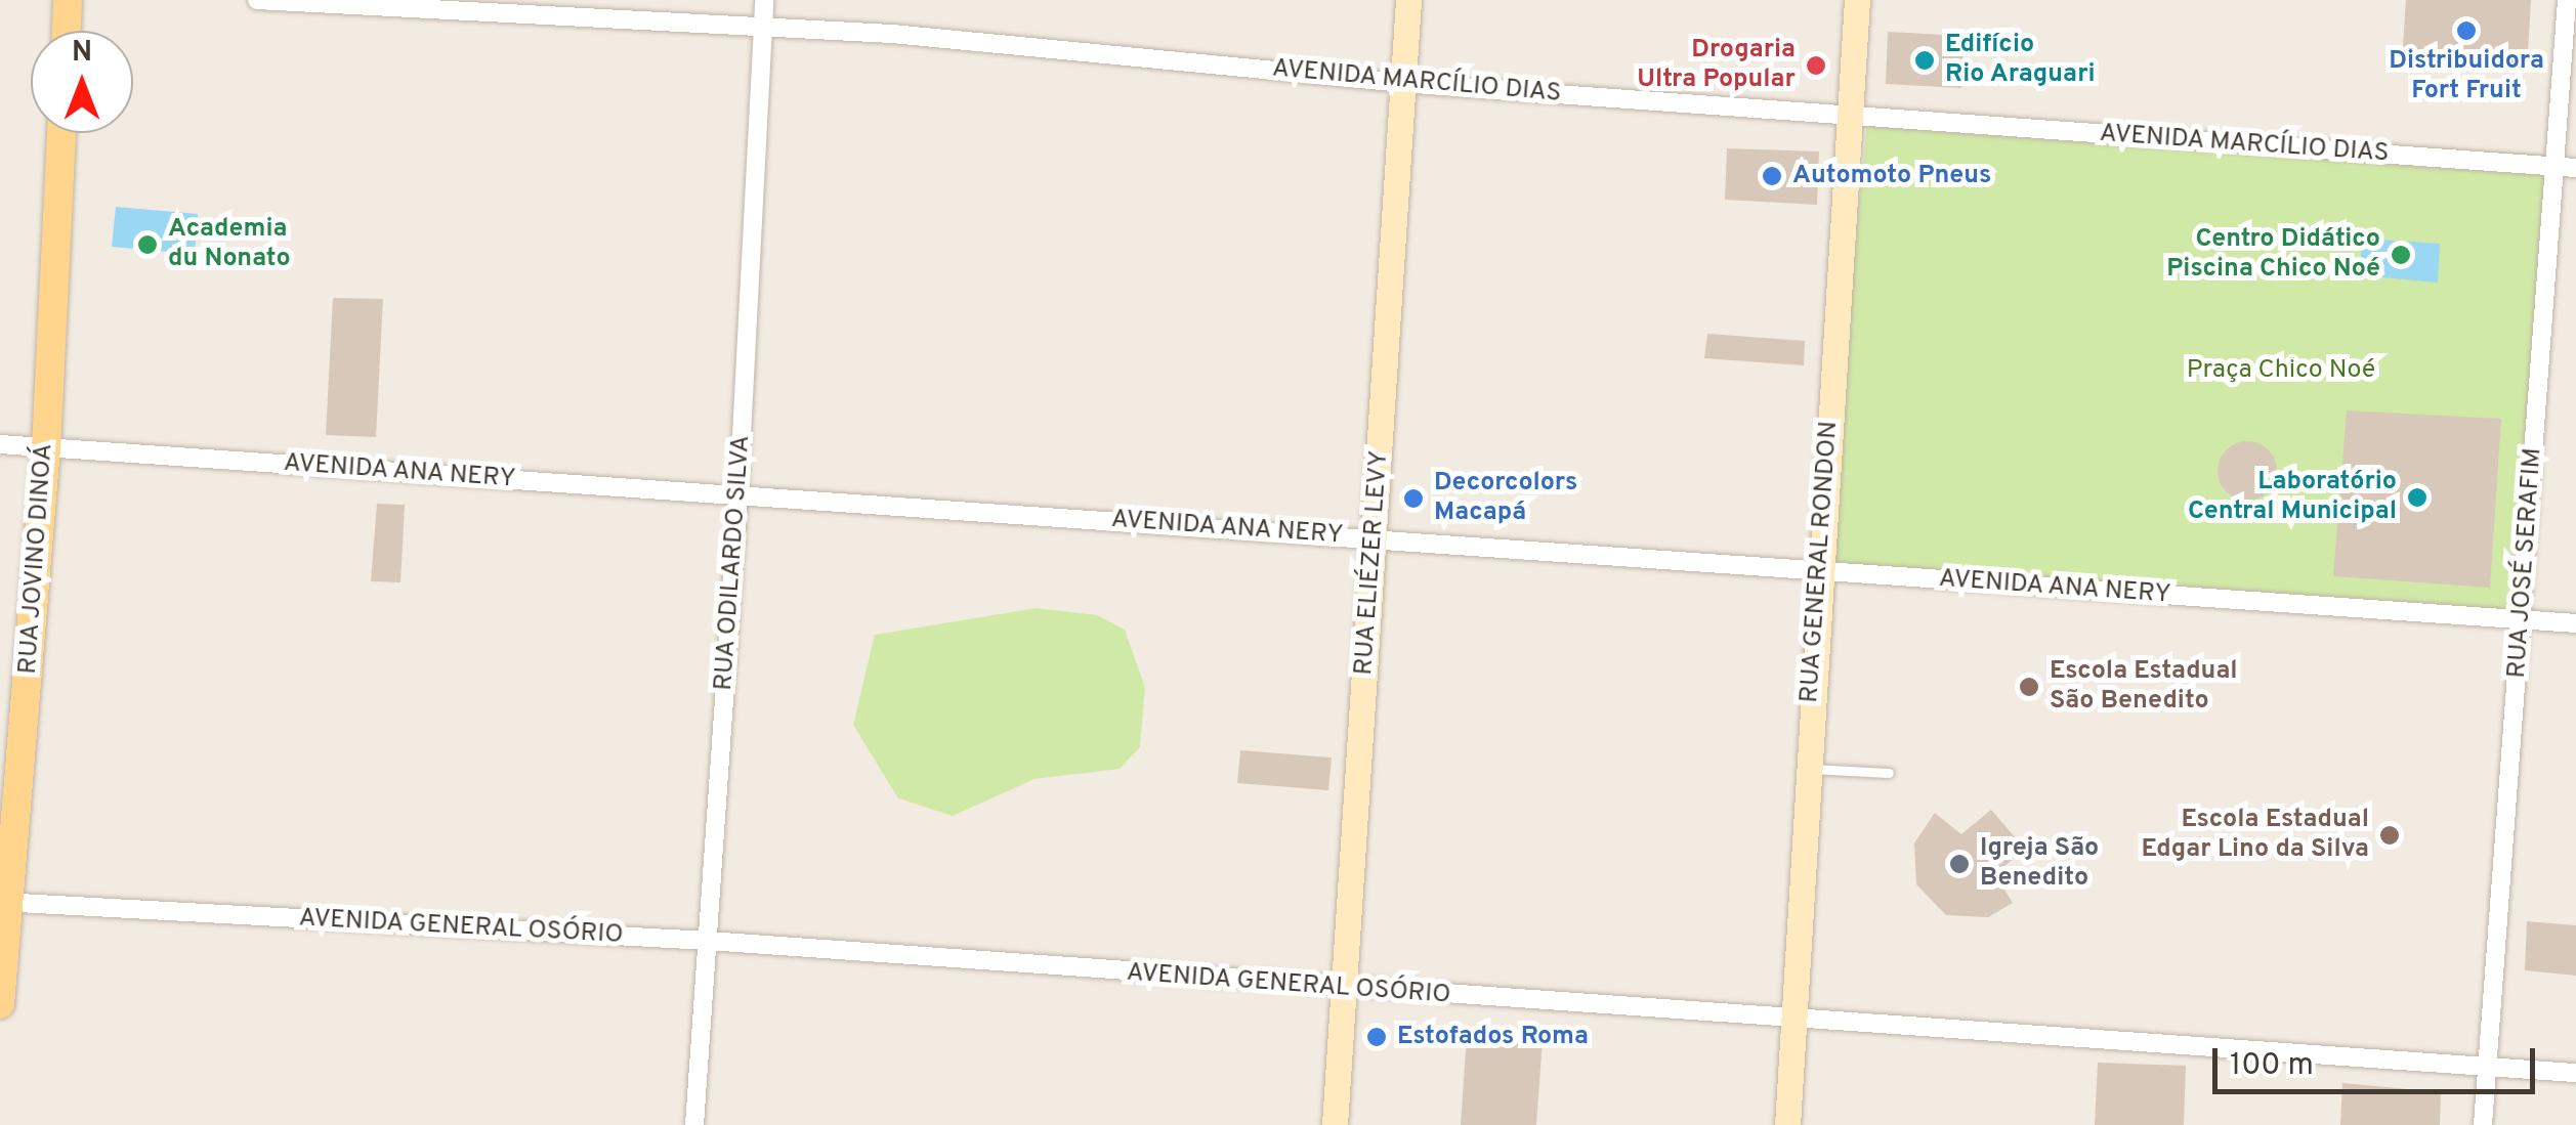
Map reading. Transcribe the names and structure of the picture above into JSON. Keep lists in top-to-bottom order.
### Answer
{
  "streets": {
    "main road": ["RUA JOVINO DINOÁ", "RUA GENERAL RONDON", "RUA ELIÉZER LEVY"],
    "street": [
      "AVENIDA MARCÍLIO DIAS",
      "AVENIDA ANA NERY",
      "RUA ODILARDO SILVA",
      "RUA JOSÉ SERAFIM",
      "AVENIDA GENERAL OSÓRIO"
    ]
  },
  "crossings": [
    ["AVENIDA MARCÍLIO DIAS", "RUA GENERAL RONDON"],
    ["AVENIDA MARCÍLIO DIAS", "RUA ODILARDO SILVA"],
    ["AVENIDA MARCÍLIO DIAS", "RUA ELIÉZER LEVY"],
    ["AVENIDA MARCÍLIO DIAS", "RUA JOSÉ SERAFIM"],
    ["AVENIDA ANA NERY", "RUA JOVINO DINOÁ"],
    ["AVENIDA ANA NERY", "RUA GENERAL RONDON"],
    ["AVENIDA ANA NERY", "RUA ODILARDO SILVA"],
    ["AVENIDA ANA NERY", "RUA ELIÉZER LEVY"],
    ["AVENIDA ANA NERY", "RUA JOSÉ SERAFIM"],
    ["RUA JOVINO DINOÁ", "AVENIDA GENERAL OSÓRIO"],
    ["RUA GENERAL RONDON", "AVENIDA GENERAL OSÓRIO"],
    ["RUA ODILARDO SILVA", "AVENIDA GENERAL OSÓRIO"],
    ["RUA ELIÉZER LEVY", "AVENIDA GENERAL OSÓRIO"],
    ["RUA JOSÉ SERAFIM", "AVENIDA GENERAL OSÓRIO"]
  ],
  "parks": ["Praça Chico Noé"],
  "places": [
    "Distribuidora Fort Fruit",
    "Edifício Rio Araguari",
    "Drogaria Ultra Popular",
    "Automoto Pneus",
    "Academia du Nonato",
    "Centro Didático Piscina Chico Noé",
    "Laboratório Central Municipal",
    "Decorcolors Macapá",
    "Escola Estadual São Benedito",
    "Escola Estadual Edgar Lino da Silva",
    "Igreja São Benedito",
    "Estofados Roma"
  ],
  "scale_bar": "100 m",
  "north": "top"
}
